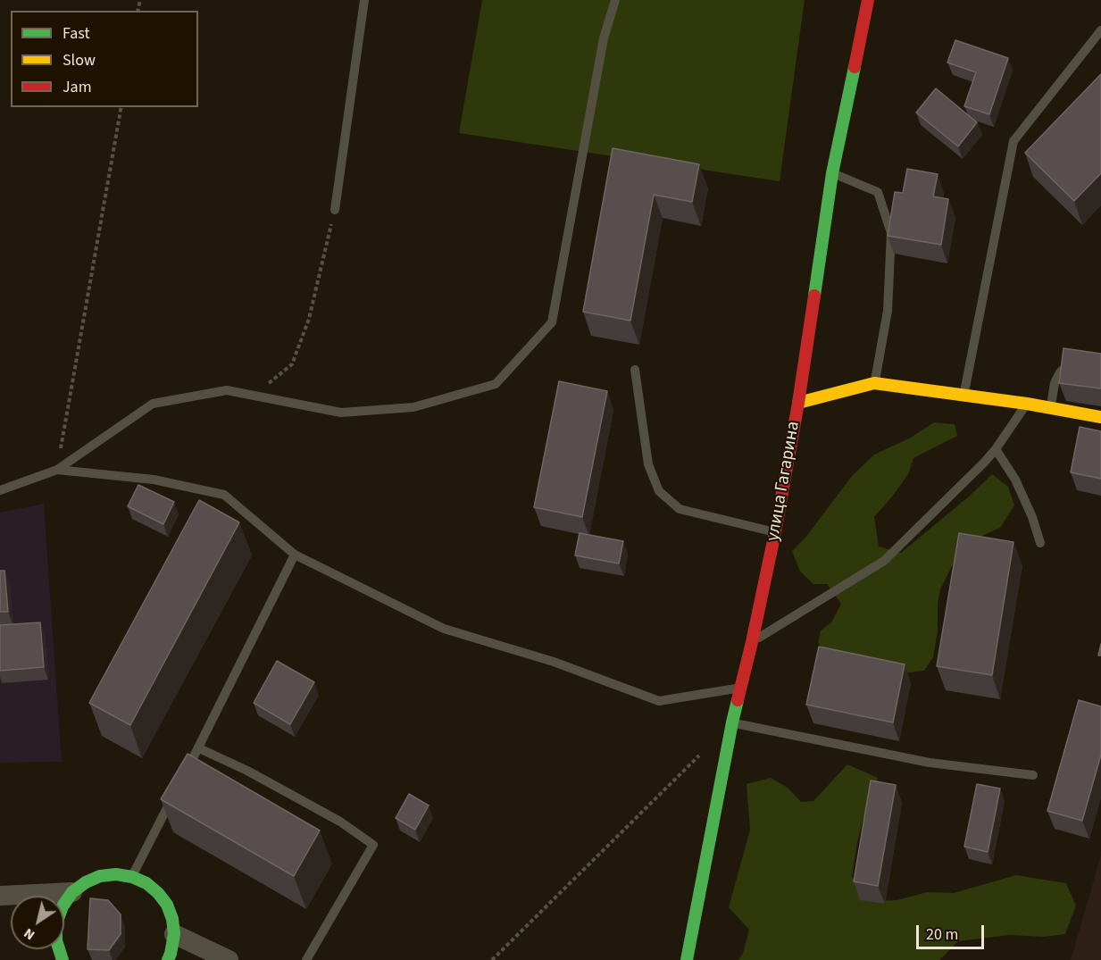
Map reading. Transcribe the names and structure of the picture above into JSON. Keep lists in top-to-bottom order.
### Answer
{
  "streets": {
    "main road": ["улица Гагарина"]
  },
  "legend": ["Fast", "Slow", "Jam"],
  "scale_bar": "20 m",
  "north": "bottom left"
}
